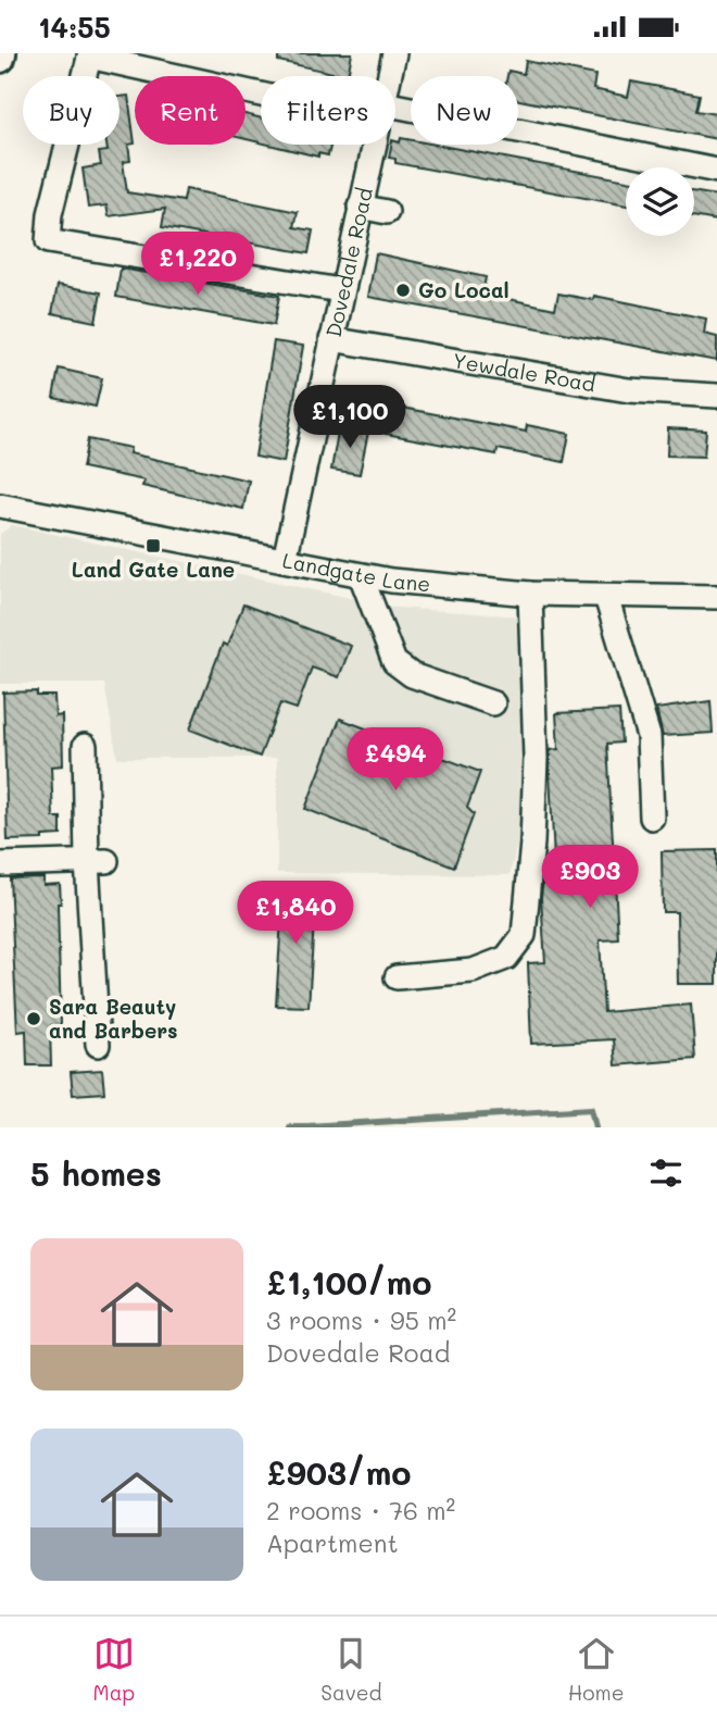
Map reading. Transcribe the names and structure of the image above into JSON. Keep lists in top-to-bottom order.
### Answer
{
  "streets": {
    "street": ["Dovedale Road", "Yewdale Road", "Landgate Lane"]
  },
  "crossings": [
    ["Dovedale Road", "Yewdale Road"],
    ["Dovedale Road", "Landgate Lane"]
  ],
  "places": {
    "other": ["Go Local", "Sara Beauty and Barbers"],
    "transit": ["Land Gate Lane"]
  },
  "page": {
    "status": "14:55",
    "chip": [
      "Buy",
      "Rent",
      "Filters",
      "New"
    ],
    "price": [
      "£1,220",
      "£1,100",
      "£494",
      "£903",
      "£1,840"
    ],
    "heading": "5 homes",
    "list": [
      {
        "name": "£1,100/mo",
        "note": "3 rooms · 95 m² · Dovedale Road"
      },
      {
        "name": "£903/mo",
        "note": "2 rooms · 76 m² · Apartment"
      }
    ],
    "tabs": ["Map", "Saved", "Home"]
  }
}
